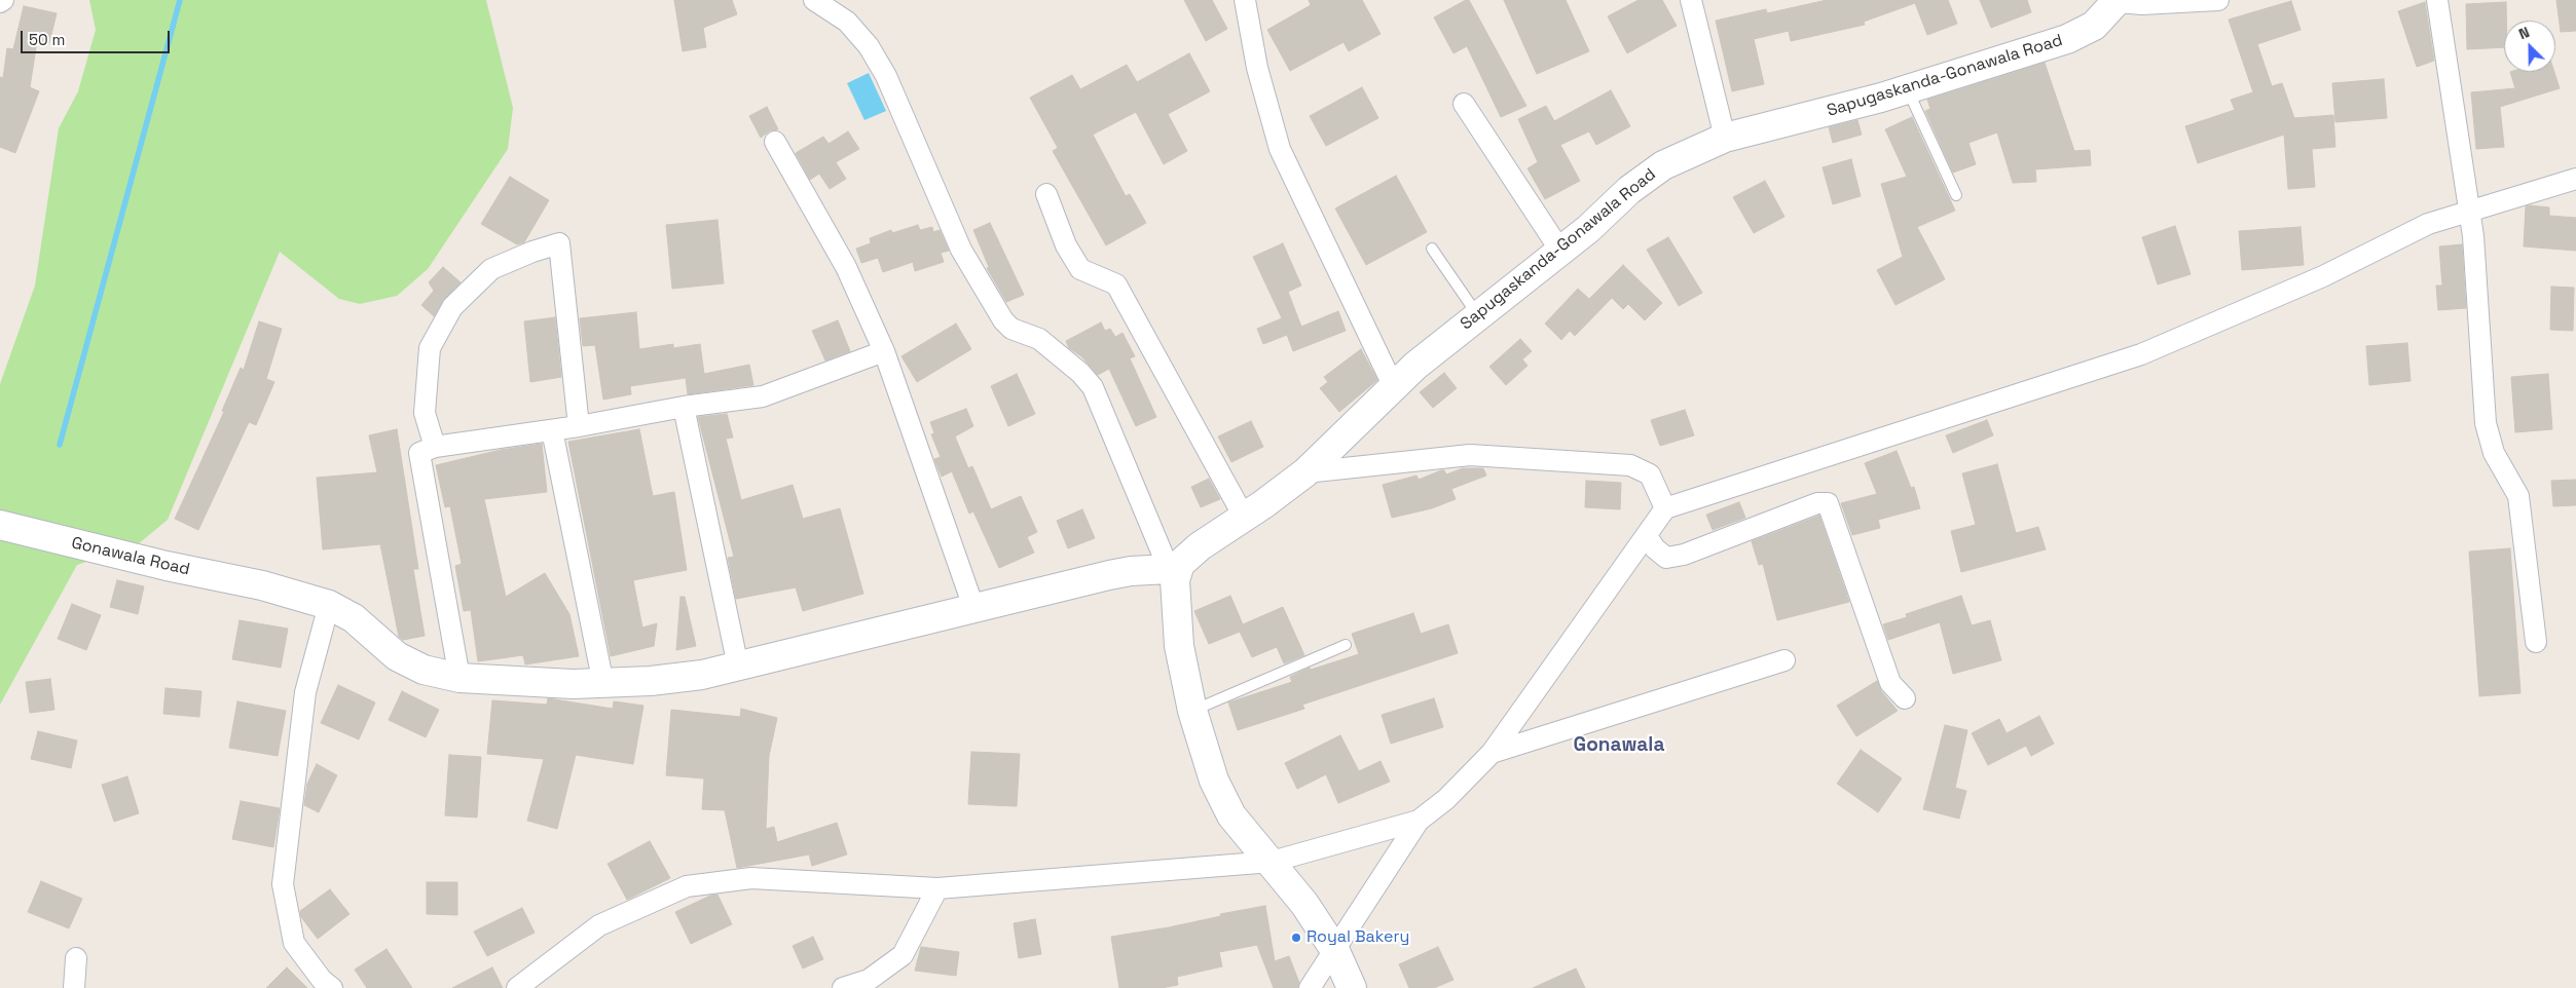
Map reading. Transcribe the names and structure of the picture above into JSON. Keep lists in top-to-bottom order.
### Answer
{
  "streets": {
    "street": ["Sapugaskanda-Gonawala Road", "Gonawala Road"]
  },
  "crossings": [
    ["Sapugaskanda-Gonawala Road", "Gonawala Road"]
  ],
  "districts": ["Gonawala"],
  "places": ["Royal Bakery"],
  "scale_bar": "50 m",
  "north": "top left"
}
